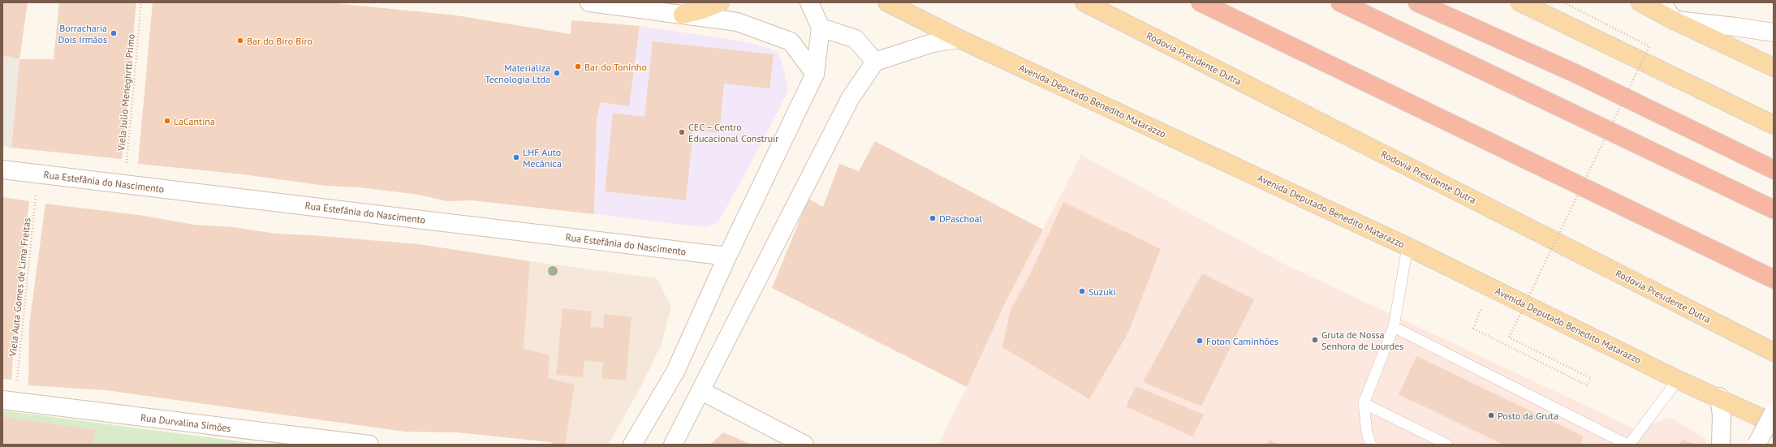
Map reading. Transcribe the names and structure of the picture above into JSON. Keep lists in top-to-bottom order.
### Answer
{
  "streets": {
    "main road": ["Rodovia Presidente Dutra", "Avenida Deputado Benedito Matarazzo"],
    "street": ["Rua Estefânia do Nascimento", "Rua Durvalina Simões"],
    "path": ["Viela Julio Meneghrtti Primo", "Viela Auta Gomes de Lima Freitas"]
  },
  "crossings": [
    ["Viela Julio Meneghrtti Primo", "Rua Estefânia do Nascimento"],
    ["Rua Estefânia do Nascimento", "Viela Auta Gomes de Lima Freitas"],
    ["Viela Auta Gomes de Lima Freitas", "Rua Durvalina Simões"]
  ],
  "places": [
    "Borracharia Dois Irmãos",
    "Bar do Biro Biro",
    "Bar do Toninho",
    "Materializa Tecnologia Ltda",
    "LaCantina",
    "CEC – Centro Educacional Construir",
    "LHF Auto Mecânica",
    "DPaschoal",
    "Suzuki",
    "Gruta de Nossa Senhora de Lourdes",
    "Foton Caminhões",
    "Posto da Gruta"
  ]
}
